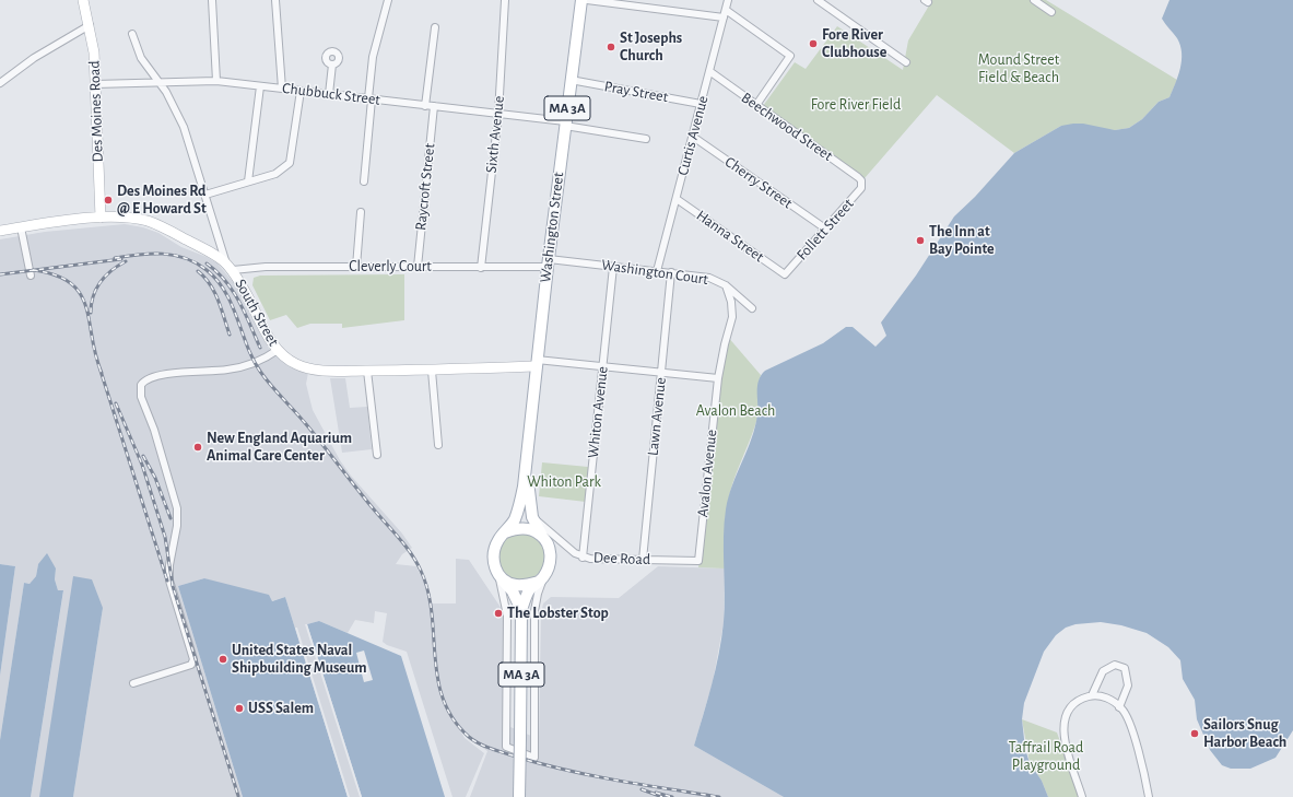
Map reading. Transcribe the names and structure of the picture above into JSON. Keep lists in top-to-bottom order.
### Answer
{
  "streets": {
    "main road": [
      "MA 3A",
      "Des Moines Road",
      "Washington Street",
      "South Street"
    ],
    "street": [
      "Pray Street",
      "Chubbuck Street",
      "Beechwood Street",
      "Sixth Avenue",
      "Curtis Avenue",
      "Cherry Street",
      "Raycroft Street",
      "Follett Street",
      "Hanna Street",
      "Cleverly Court",
      "Washington Court",
      "Whiton Avenue",
      "Lawn Avenue",
      "Avalon Avenue",
      "Dee Road"
    ]
  },
  "crossings": [
    ["Pray Street", "Curtis Avenue"],
    ["Pray Street", "Washington Street"],
    ["Chubbuck Street", "Des Moines Road"],
    ["Chubbuck Street", "Sixth Avenue"],
    ["Chubbuck Street", "Raycroft Street"],
    ["Chubbuck Street", "Washington Street"],
    ["Chubbuck Street", "South Street"],
    ["MA 3A", "Washington Street"],
    ["Beechwood Street", "Curtis Avenue"],
    ["Beechwood Street", "Follett Street"],
    ["Sixth Avenue", "Cleverly Court"],
    ["Curtis Avenue", "Cherry Street"],
    ["Curtis Avenue", "Hanna Street"],
    ["Curtis Avenue", "Washington Court"],
    ["Cherry Street", "Follett Street"],
    ["Raycroft Street", "Cleverly Court"],
    ["Washington Street", "Cleverly Court"],
    ["Washington Street", "Washington Court"],
    ["Washington Street", "South Street"],
    ["Washington Street", "Dee Road"],
    ["Follett Street", "Hanna Street"],
    ["Cleverly Court", "Washington Court"],
    ["Cleverly Court", "South Street"],
    ["Washington Court", "Whiton Avenue"],
    ["Washington Court", "Lawn Avenue"],
    ["Washington Court", "Avalon Avenue"],
    ["Whiton Avenue", "Dee Road"],
    ["Lawn Avenue", "Dee Road"],
    ["Avalon Avenue", "Dee Road"]
  ],
  "parks": [
    "Mound Street Field & Beach",
    "Fore River Field",
    "Avalon Beach",
    "Whiton Park",
    "Taffrail Road Playground"
  ],
  "places": [
    "Fore River Clubhouse",
    "St Josephs Church",
    "Des Moines Rd @ E Howard St",
    "The Inn at Bay Pointe",
    "New England Aquarium Animal Care Center",
    "The Lobster Stop",
    "United States Naval Shipbuilding Museum",
    "USS Salem",
    "Sailors Snug Harbor Beach"
  ]
}
